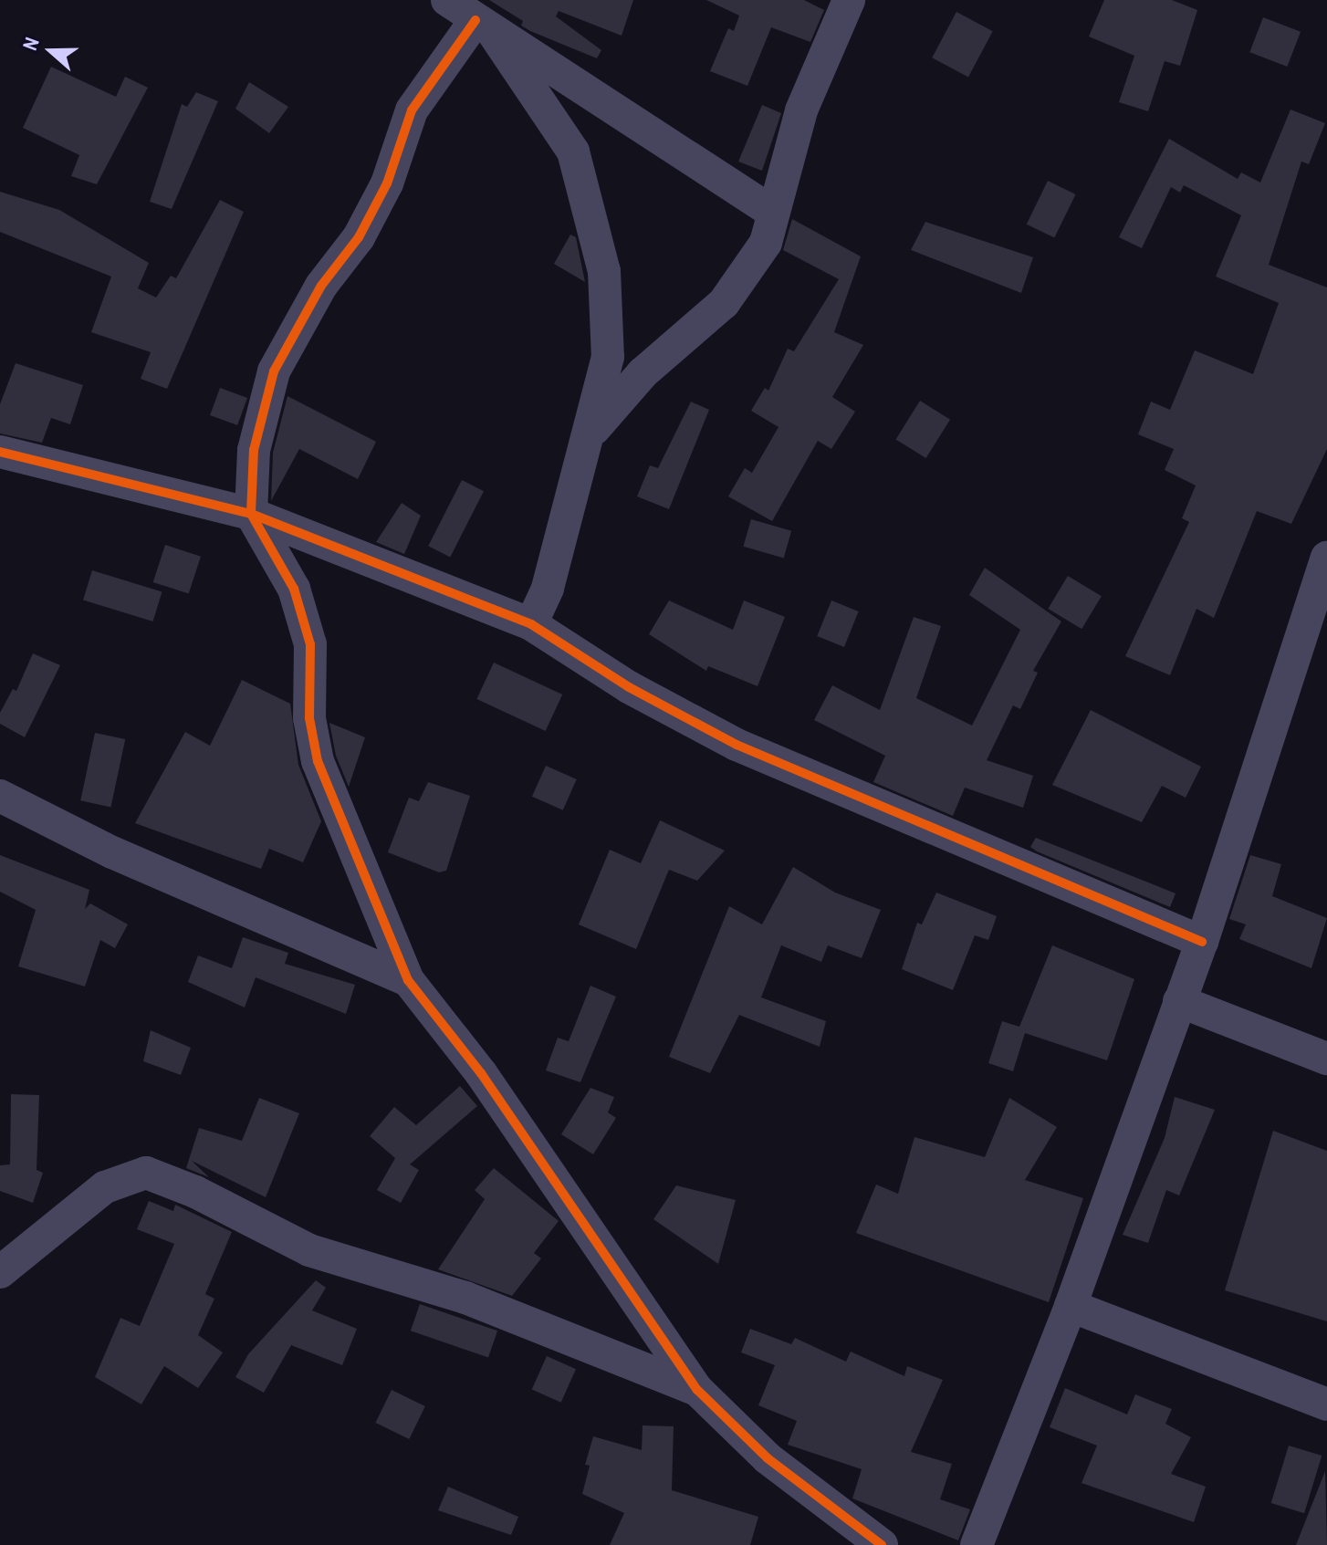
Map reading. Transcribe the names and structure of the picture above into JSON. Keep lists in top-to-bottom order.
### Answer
{
  "north": "left"
}
